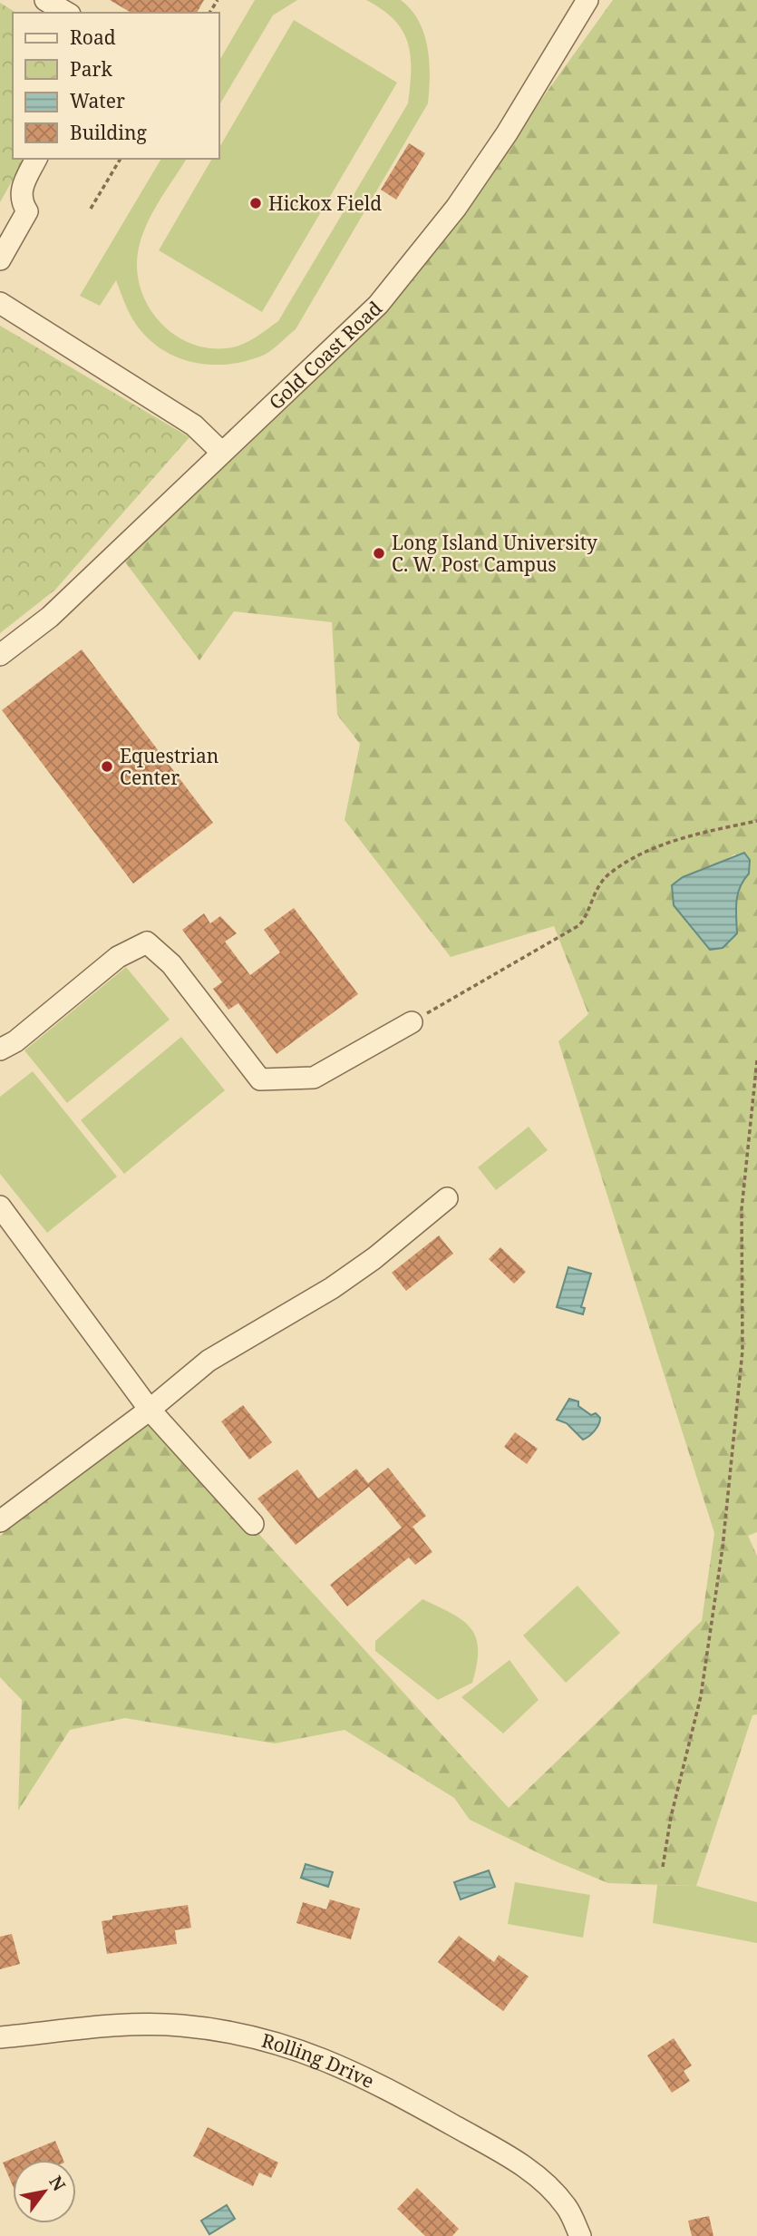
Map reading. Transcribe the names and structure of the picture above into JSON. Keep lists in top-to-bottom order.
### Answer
{
  "streets": {
    "street": ["Gold Coast Road", "Rolling Drive"]
  },
  "places": ["Hickox Field", "Long Island University C. W. Post Campus", "Equestrian Center"],
  "legend": [
    "Road",
    "Park",
    "Water",
    "Building"
  ],
  "north": "top right"
}
